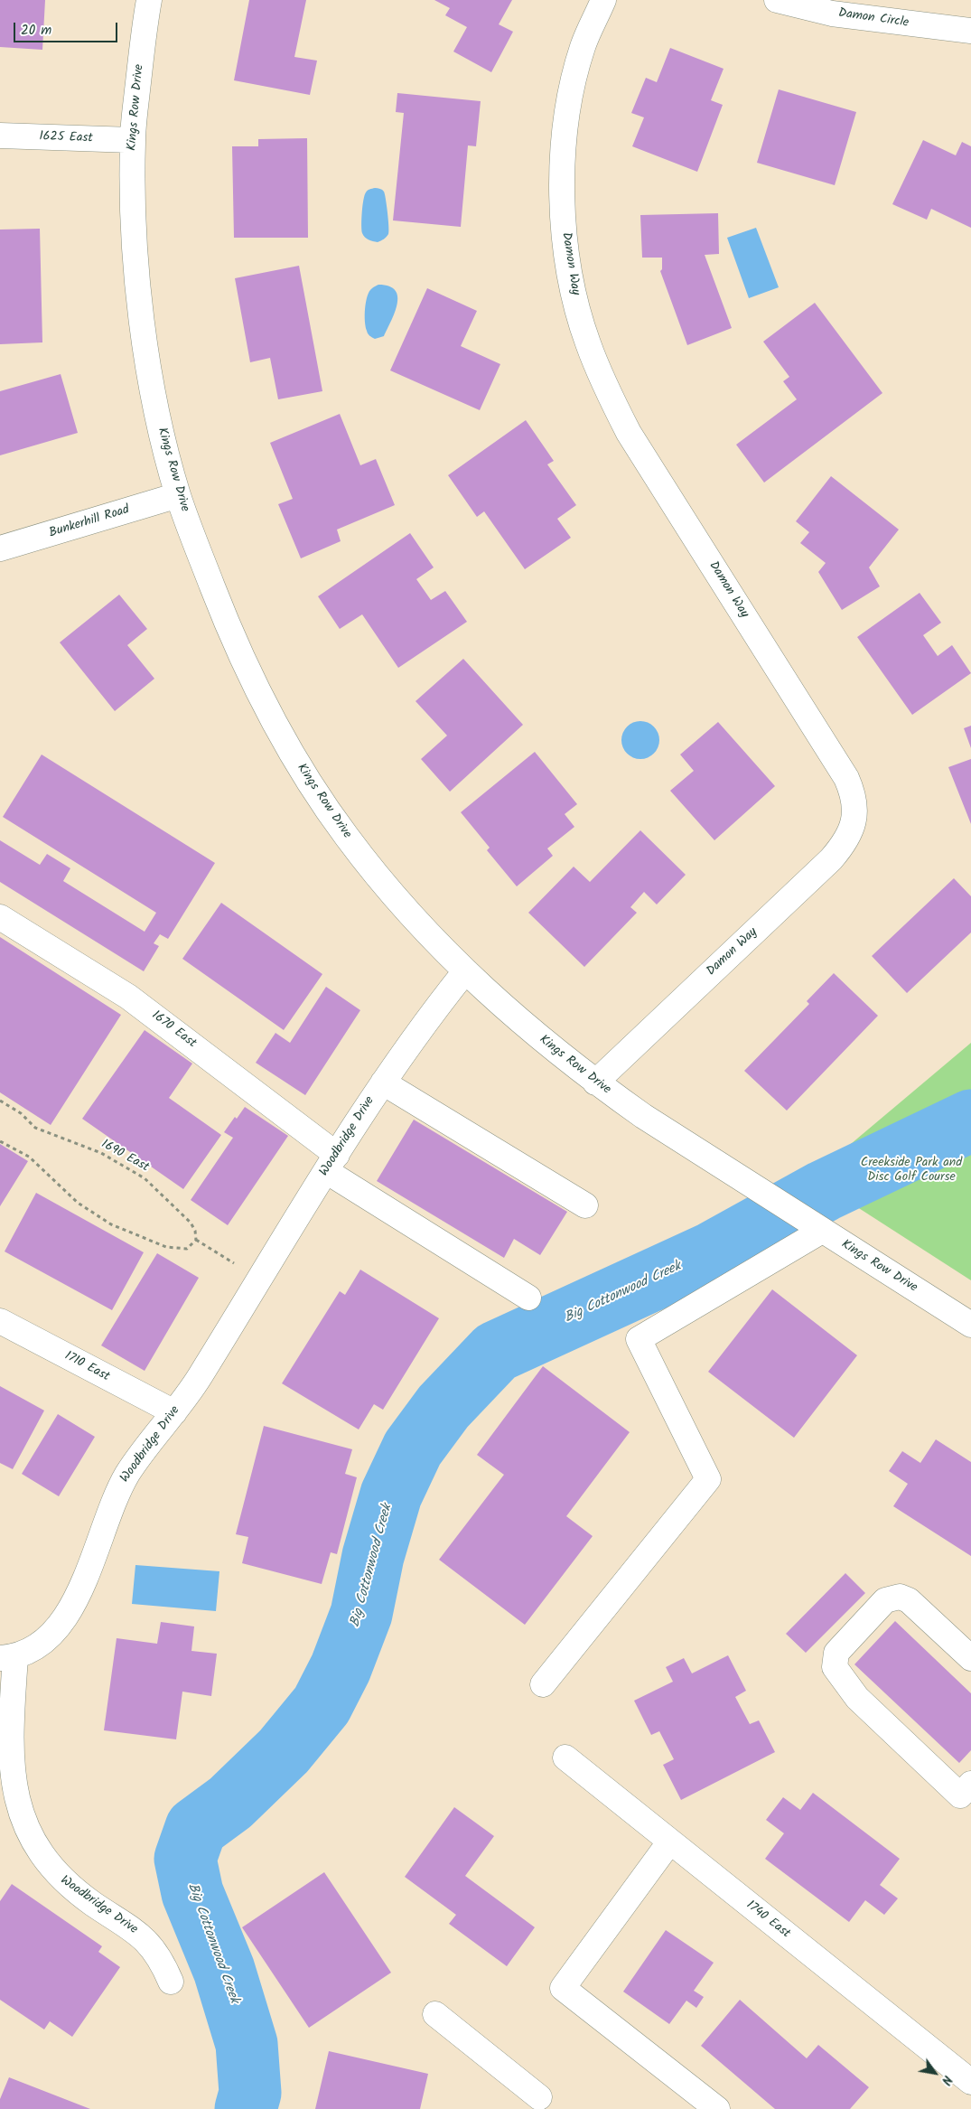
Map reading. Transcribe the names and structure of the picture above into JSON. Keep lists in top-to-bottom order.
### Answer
{
  "streets": {
    "street": [
      "Damon Circle",
      "Kings Row Drive",
      "1625 East",
      "Damon Way",
      "Bunkerhill Road",
      "1670 East",
      "Woodbridge Drive",
      "1710 East",
      "1740 East"
    ],
    "path": ["1690 East"]
  },
  "crossings": [
    ["Kings Row Drive", "1625 East"],
    ["Kings Row Drive", "Damon Way"],
    ["Kings Row Drive", "Bunkerhill Road"],
    ["Kings Row Drive", "Woodbridge Drive"],
    ["1670 East", "Woodbridge Drive"],
    ["Woodbridge Drive", "1710 East"]
  ],
  "water": ["Big Cottonwood Creek"],
  "parks": ["Creekside Park and Disc Golf Course"],
  "scale_bar": "20 m",
  "north": "bottom right"
}
